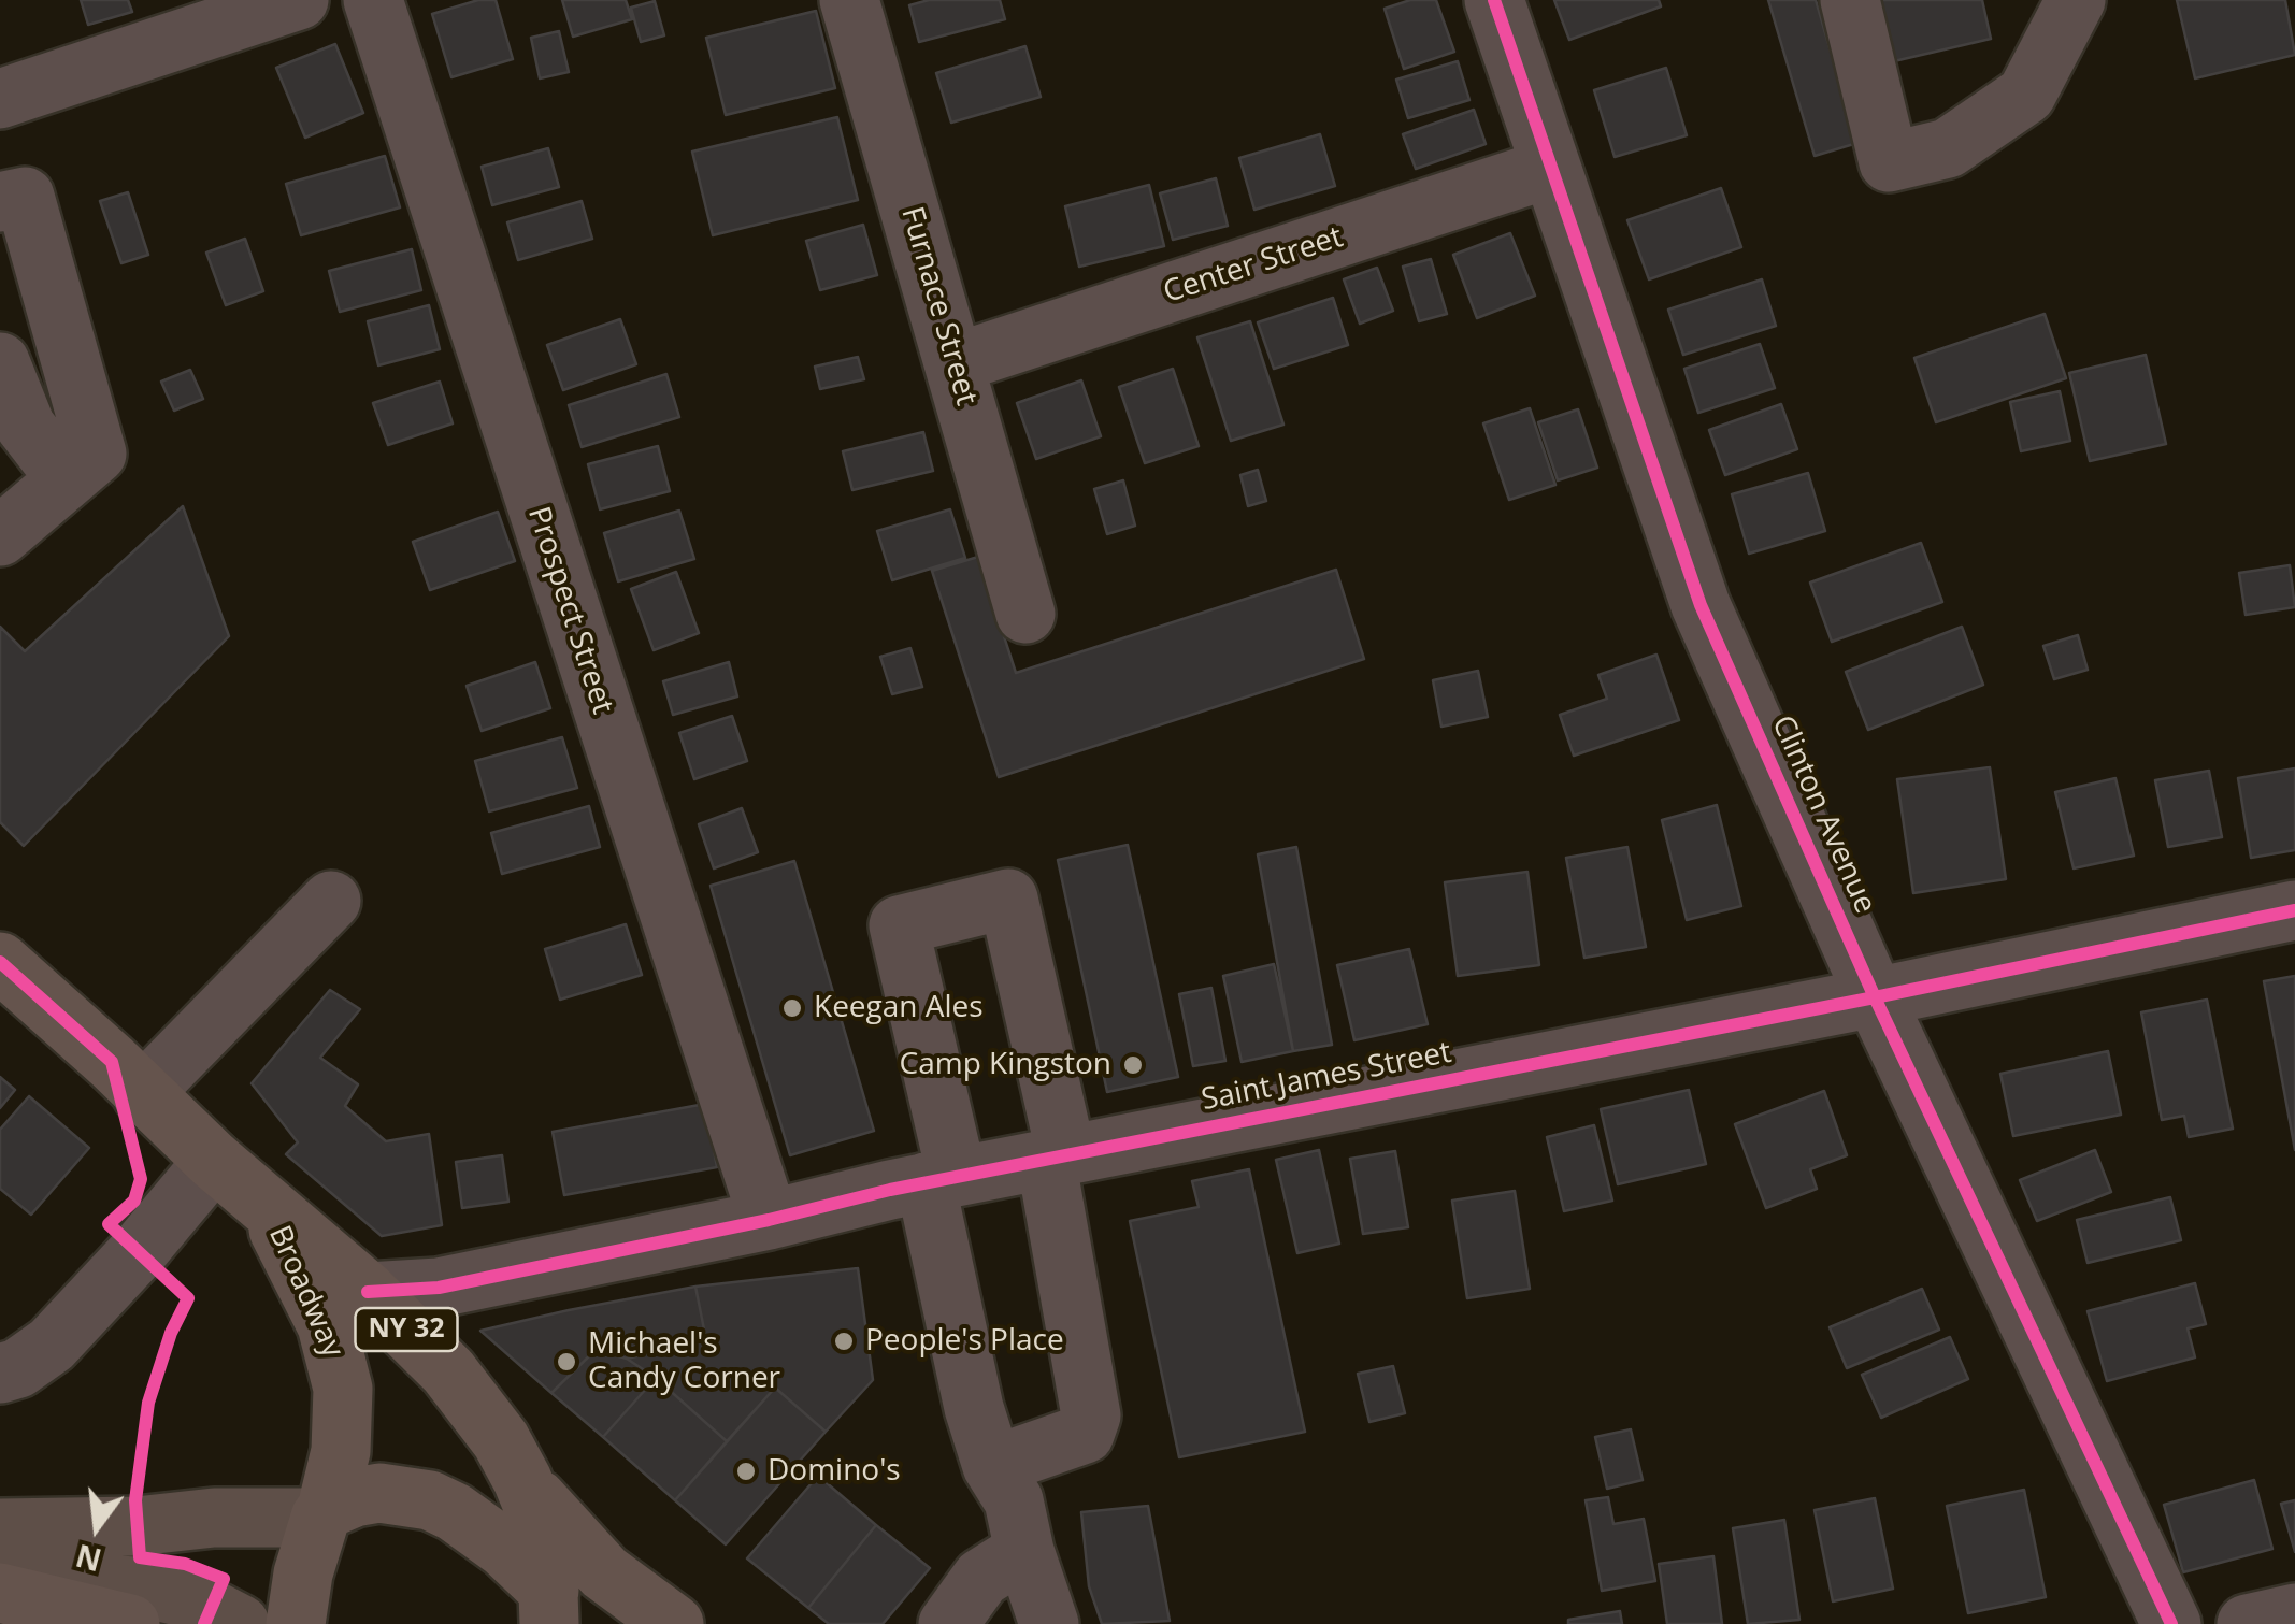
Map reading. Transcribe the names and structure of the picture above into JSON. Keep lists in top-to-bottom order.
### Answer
{
  "streets": {
    "highway": ["Broadway", "NY 32"],
    "street": [
      "Center Street",
      "Furnace Street",
      "Prospect Street",
      "Clinton Avenue",
      "Saint James Street"
    ]
  },
  "crossings": [
    ["Center Street", "Furnace Street"],
    ["Center Street", "Clinton Avenue"],
    ["Prospect Street", "Saint James Street"],
    ["Clinton Avenue", "Saint James Street"],
    ["Saint James Street", "Broadway"]
  ],
  "places": [
    "Keegan Ales",
    "Camp Kingston",
    "People's Place",
    "Michael's Candy Corner",
    "Domino's"
  ],
  "north": "bottom"
}
